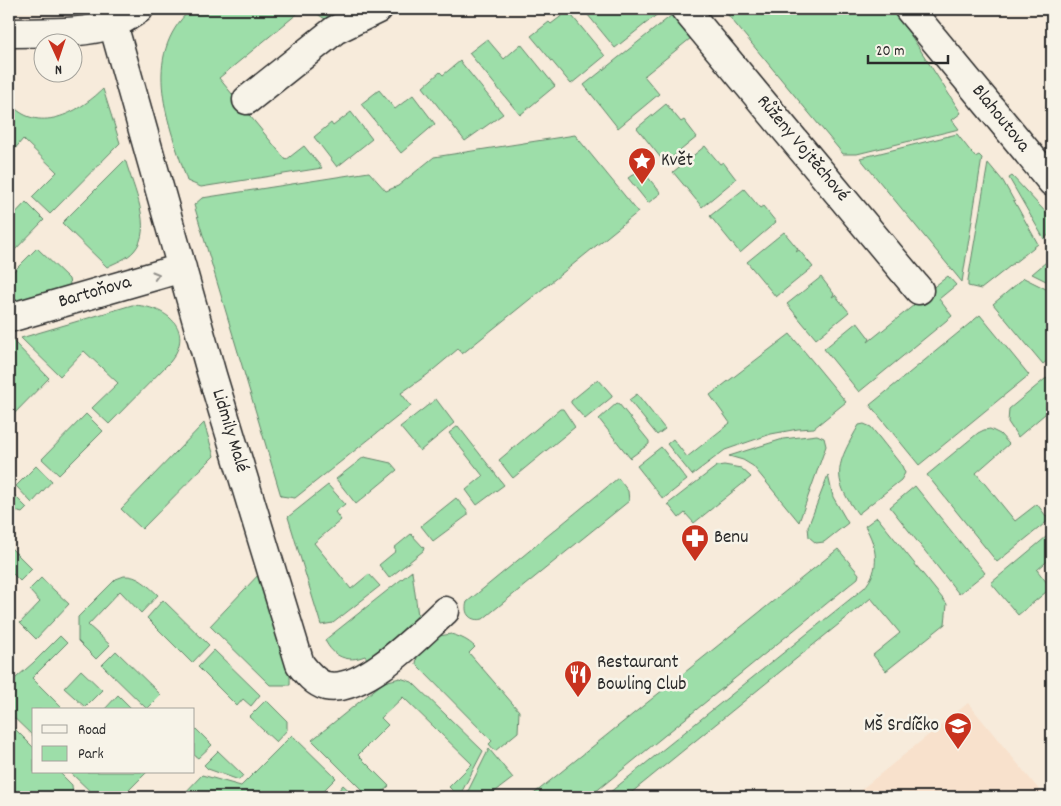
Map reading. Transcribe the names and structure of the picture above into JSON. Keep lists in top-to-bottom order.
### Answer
{
  "streets": {
    "street": [
      "Blahoutova",
      "Růženy Vojtěchové",
      "Bartoňova",
      "Lidmily Malé"
    ]
  },
  "crossings": [
    ["Bartoňova", "Lidmily Malé"]
  ],
  "one_way": ["Bartoňova"],
  "places": {
    "place": ["Květ"],
    "pharmacy": ["Benu"],
    "restaurant": ["Restaurant Bowling Club"],
    "school or university": ["MŠ Srdíčko"]
  },
  "legend": ["Road", "Park"],
  "scale_bar": "20 m",
  "north": "bottom"
}
